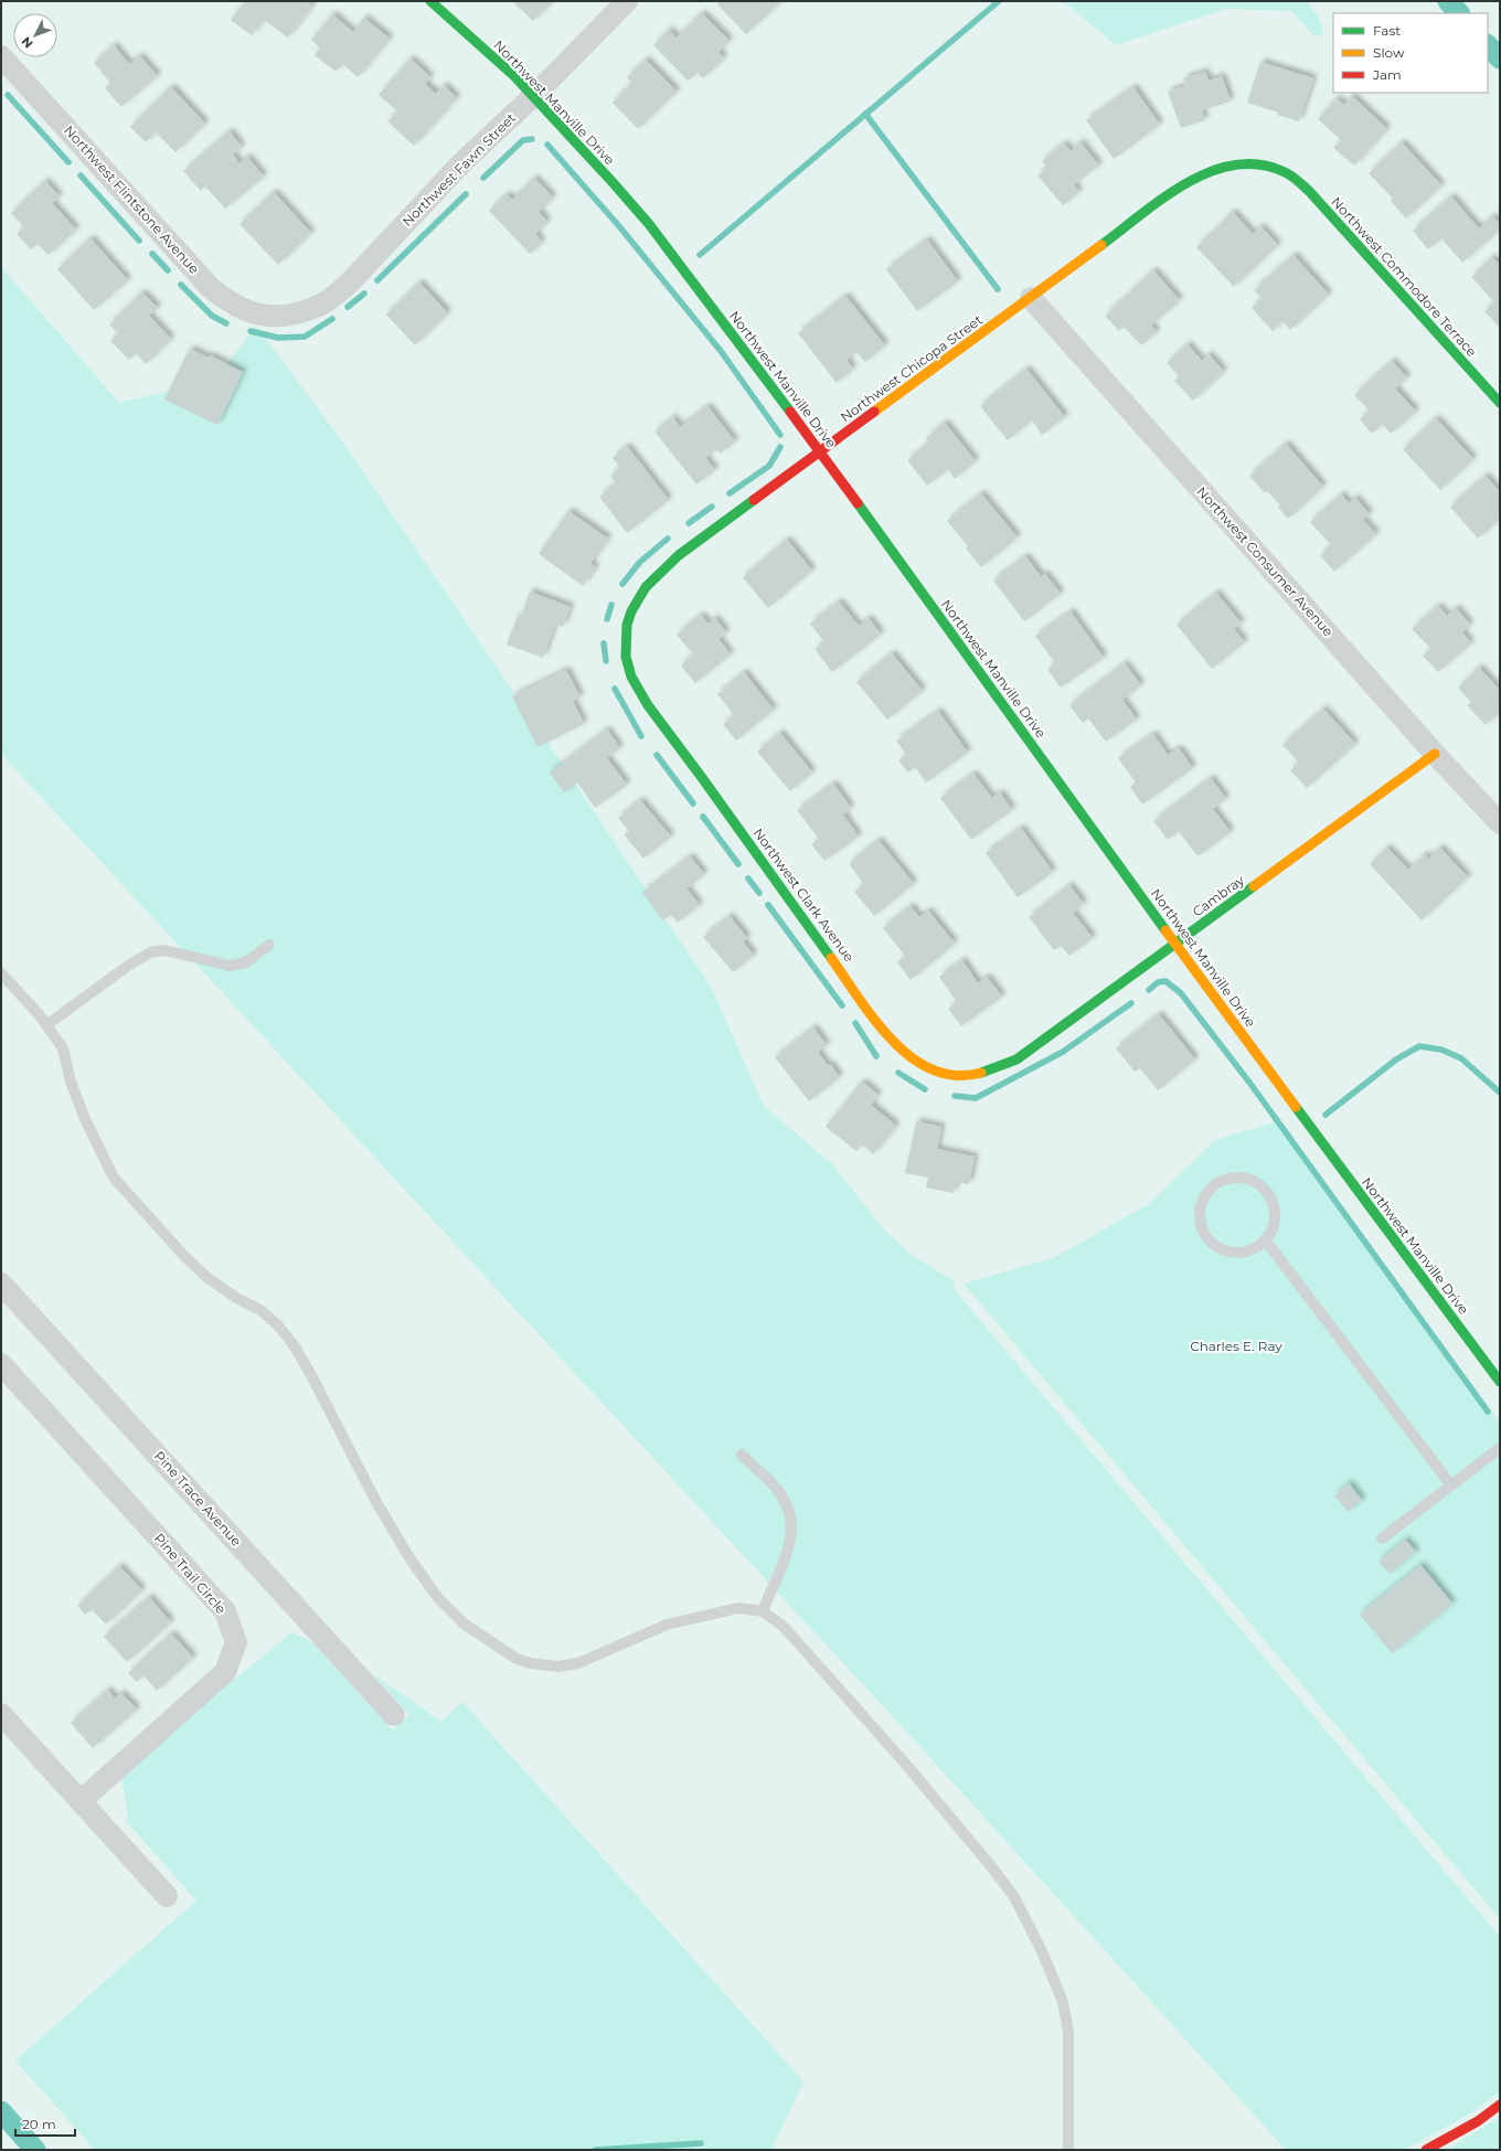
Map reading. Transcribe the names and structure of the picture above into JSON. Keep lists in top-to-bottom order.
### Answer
{
  "streets": {
    "street": [
      "Northwest Manville Drive",
      "Northwest Fawn Street",
      "Northwest Flintstone Avenue",
      "Northwest Commodore Terrace",
      "Northwest Chicopa Street",
      "Northwest Consumer Avenue",
      "Northwest Clark Avenue",
      "Cambray",
      "Pine Trace Avenue",
      "Pine Trail Circle"
    ]
  },
  "crossings": [
    ["Northwest Manville Drive", "Northwest Fawn Street"],
    ["Northwest Manville Drive", "Northwest Chicopa Street"],
    ["Northwest Manville Drive", "Cambray"],
    ["Northwest Fawn Street", "Northwest Flintstone Avenue"],
    ["Northwest Commodore Terrace", "Northwest Chicopa Street"],
    ["Northwest Chicopa Street", "Northwest Consumer Avenue"],
    ["Northwest Chicopa Street", "Northwest Clark Avenue"],
    ["Northwest Consumer Avenue", "Cambray"],
    ["Northwest Clark Avenue", "Cambray"]
  ],
  "parks": ["Charles E. Ray"],
  "legend": ["Fast", "Slow", "Jam"],
  "scale_bar": "20 m",
  "north": "bottom left"
}
